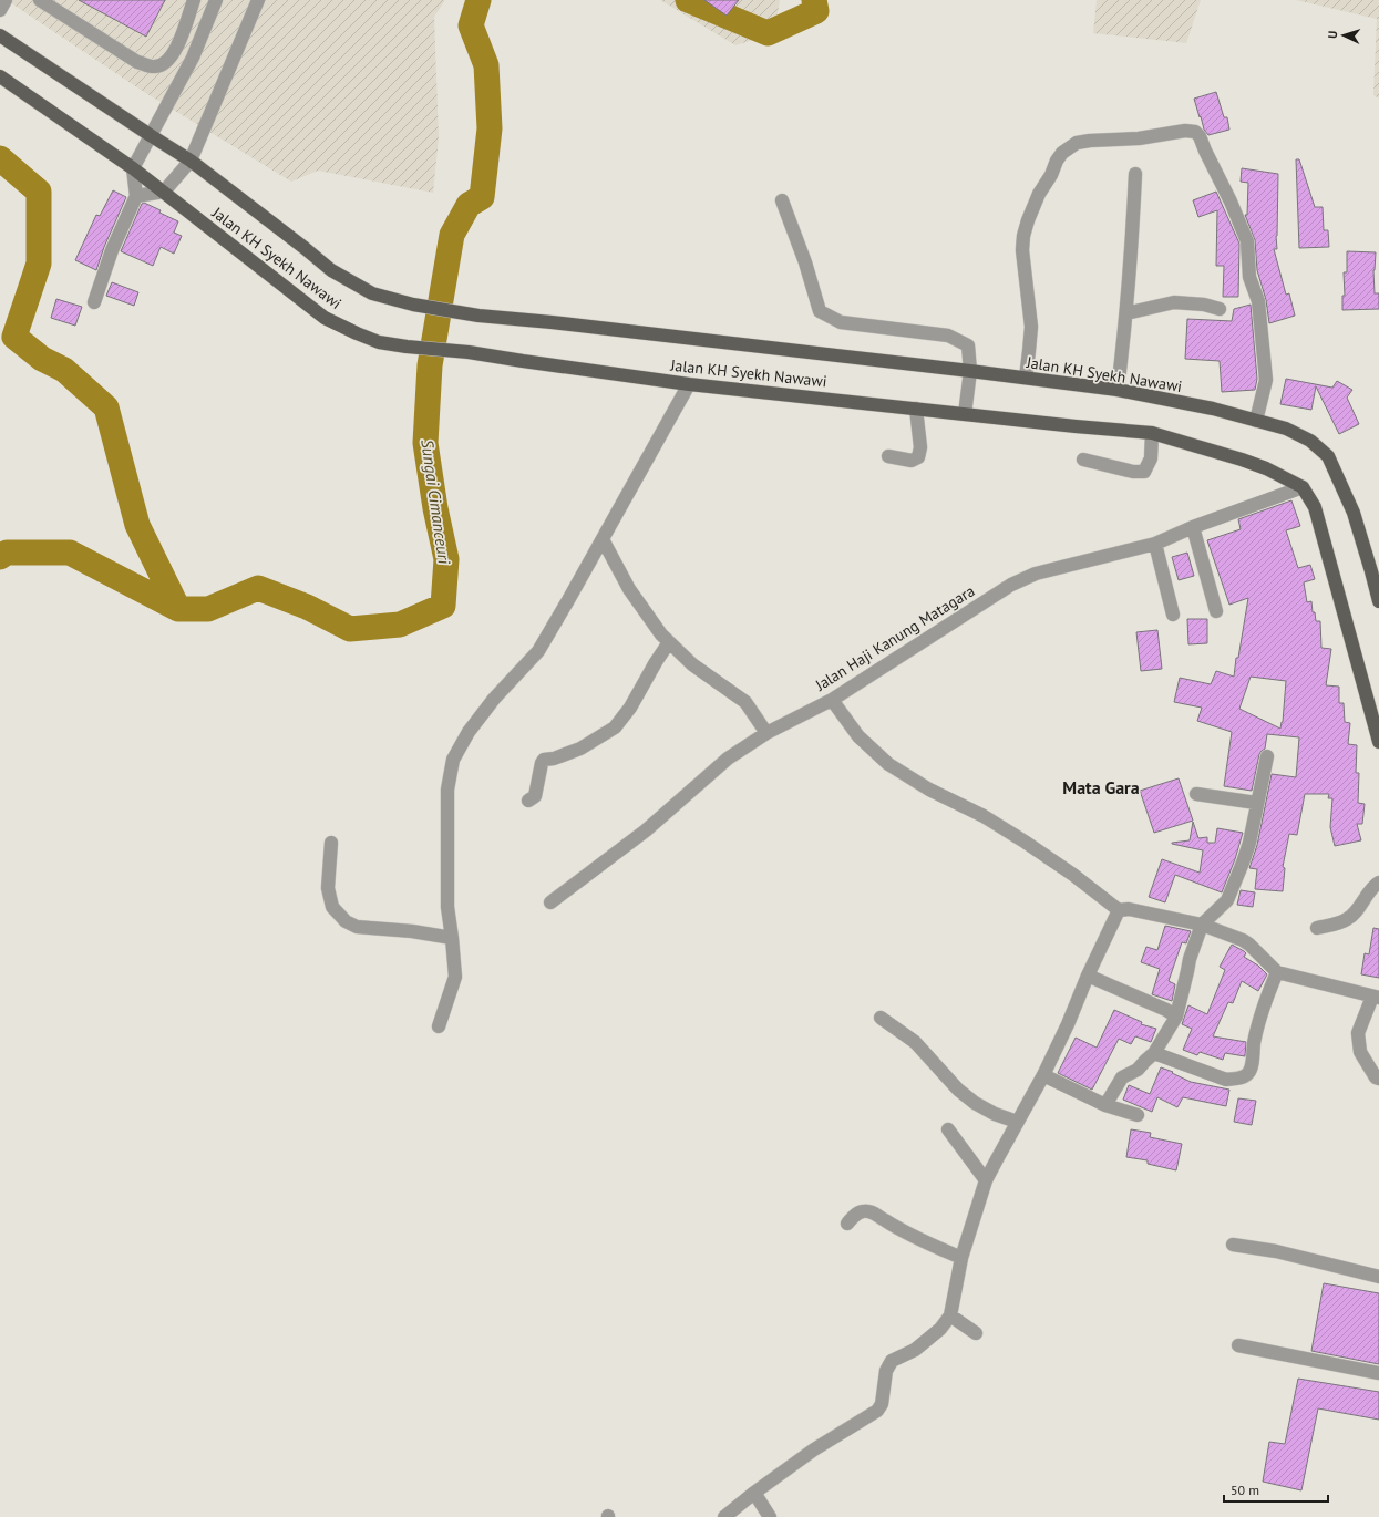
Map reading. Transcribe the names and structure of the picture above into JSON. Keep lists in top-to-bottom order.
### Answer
{
  "streets": {
    "main road": ["Jalan KH Syekh Nawawi"],
    "street": ["Jalan Haji Kanung Matagara"]
  },
  "crossings": [
    ["Jalan KH Syekh Nawawi", "Jalan Haji Kanung Matagara"]
  ],
  "districts": ["Mata Gara"],
  "water": ["Sungai Cimanceuri"],
  "scale_bar": "50 m",
  "north": "left"
}
